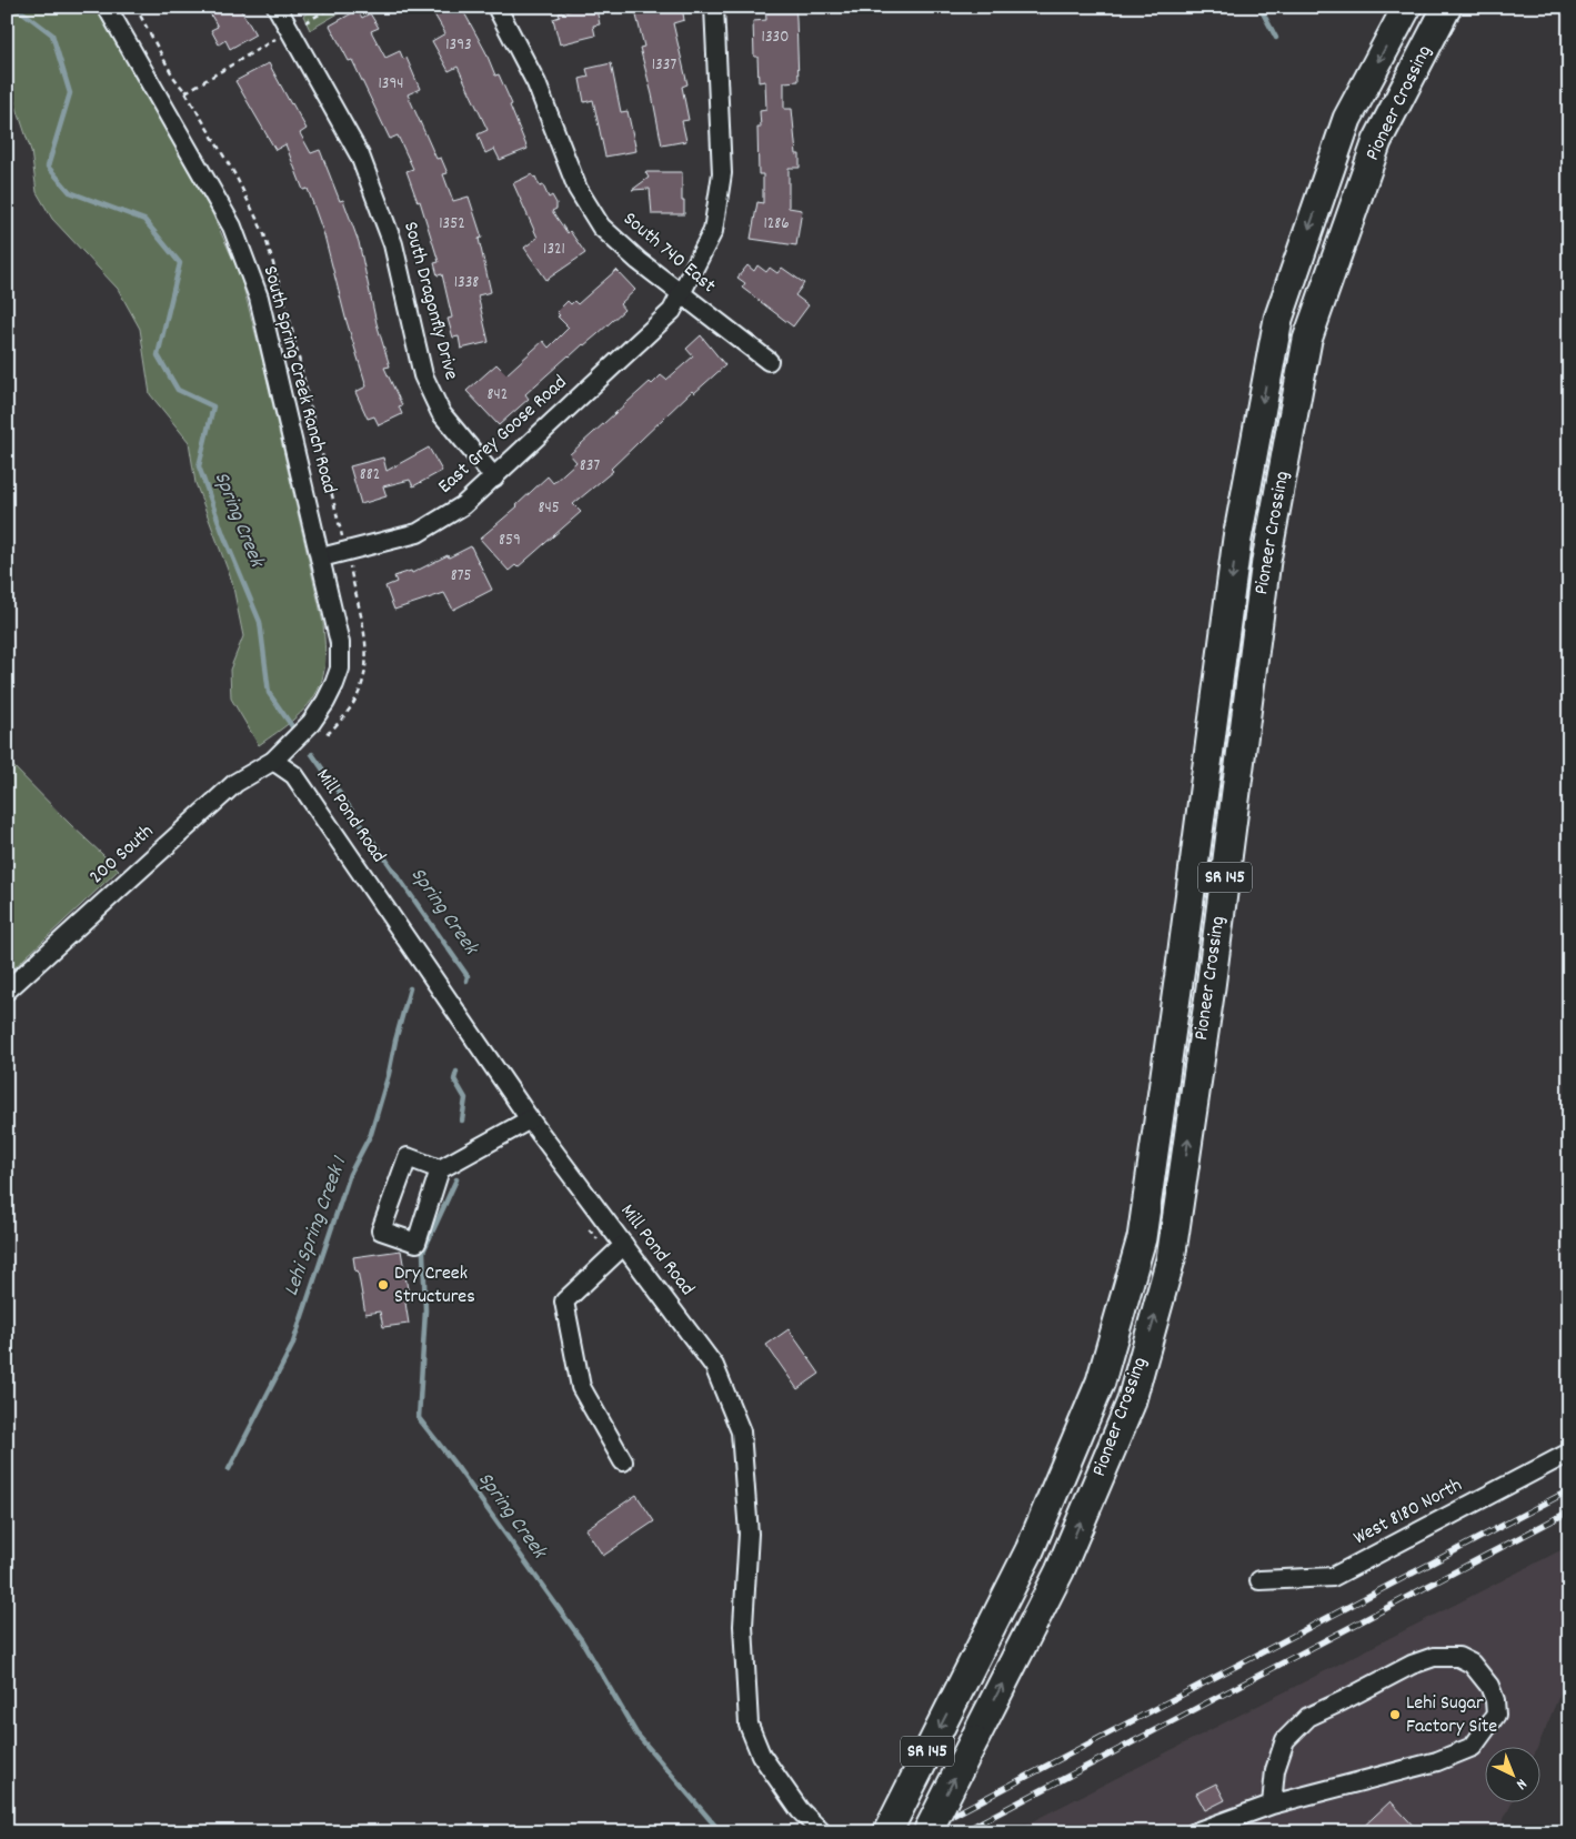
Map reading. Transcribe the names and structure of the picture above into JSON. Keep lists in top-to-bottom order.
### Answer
{
  "streets": {
    "highway": ["Pioneer Crossing", "SR 145"],
    "street": [
      "South 740 East",
      "South Dragonfly Drive",
      "South Spring Creek Ranch Road",
      "East Grey Goose Road",
      "Mill Pond Road",
      "200 South",
      "West 8180 North"
    ]
  },
  "crossings": [
    ["South 740 East", "East Grey Goose Road"],
    ["South Dragonfly Drive", "East Grey Goose Road"],
    ["South Spring Creek Ranch Road", "East Grey Goose Road"],
    ["South Spring Creek Ranch Road", "200 South"],
    ["Mill Pond Road", "200 South"]
  ],
  "water": ["Spring Creek", "Lehi Spring Creek 1"],
  "places": ["Dry Creek Structures", "Lehi Sugar Factory Site"],
  "house_numbers": [
    "1330",
    "1393",
    "1337",
    "1394",
    "1352",
    "1286",
    "1321",
    "1338",
    "842",
    "837",
    "882",
    "845",
    "859",
    "875"
  ],
  "north": "bottom right"
}
